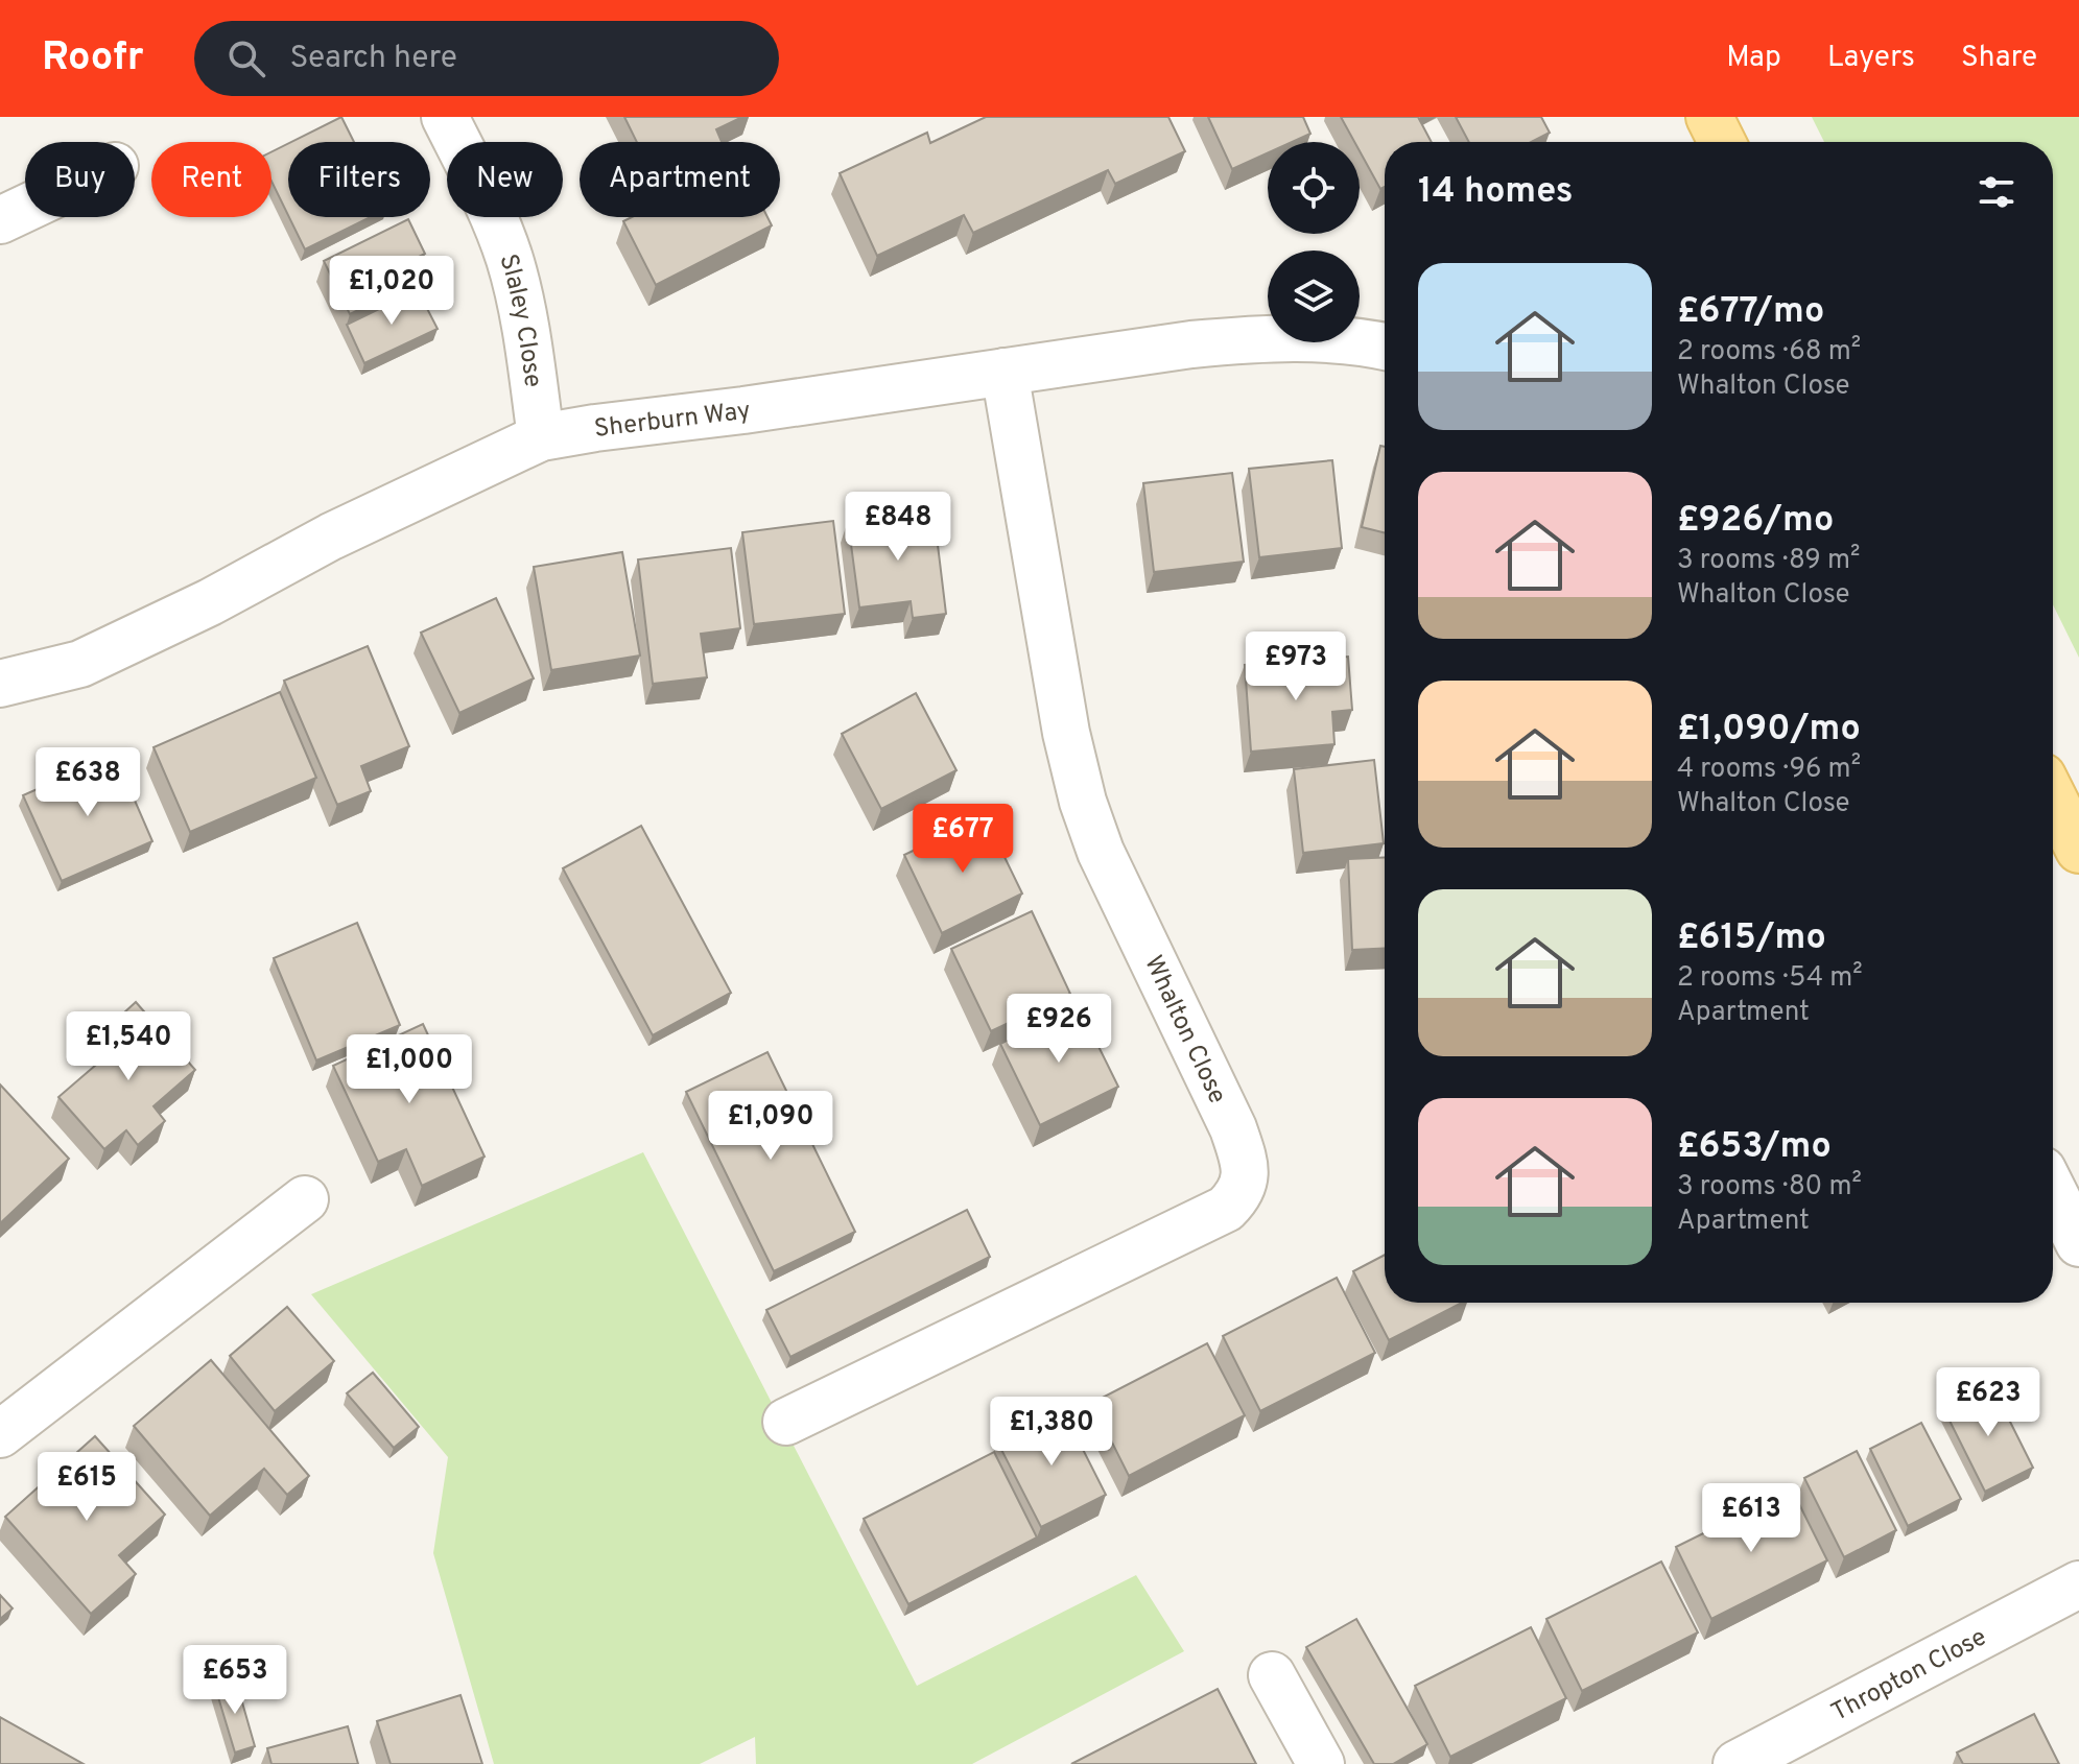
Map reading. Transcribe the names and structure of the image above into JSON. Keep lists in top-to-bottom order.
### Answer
{
  "streets": {
    "street": [
      "Slaley Close",
      "Sherburn Way",
      "Whalton Close",
      "Thropton Close"
    ]
  },
  "crossings": [
    ["Slaley Close", "Sherburn Way"],
    ["Sherburn Way", "Whalton Close"]
  ],
  "page": {
    "header": "Roofr",
    "search": "Search here",
    "nav": ["Map", "Layers", "Share"],
    "chip": [
      "Buy",
      "Rent",
      "Filters",
      "New",
      "Apartment"
    ],
    "heading": "14 homes",
    "list": [
      {
        "name": "£677/mo",
        "note": "2 rooms · 68 m² · Whalton Close"
      },
      {
        "name": "£926/mo",
        "note": "3 rooms · 89 m² · Whalton Close"
      },
      {
        "name": "£1,090/mo",
        "note": "4 rooms · 96 m² · Whalton Close"
      },
      {
        "name": "£615/mo",
        "note": "2 rooms · 54 m² · Apartment"
      },
      {
        "name": "£653/mo",
        "note": "3 rooms · 80 m² · Apartment"
      }
    ],
    "price": [
      "£1,020",
      "£848",
      "£973",
      "£638",
      "£677",
      "£926",
      "£1,540",
      "£1,000",
      "£1,090",
      "£623",
      "£1,380",
      "£615",
      "£613",
      "£653"
    ]
  }
}
